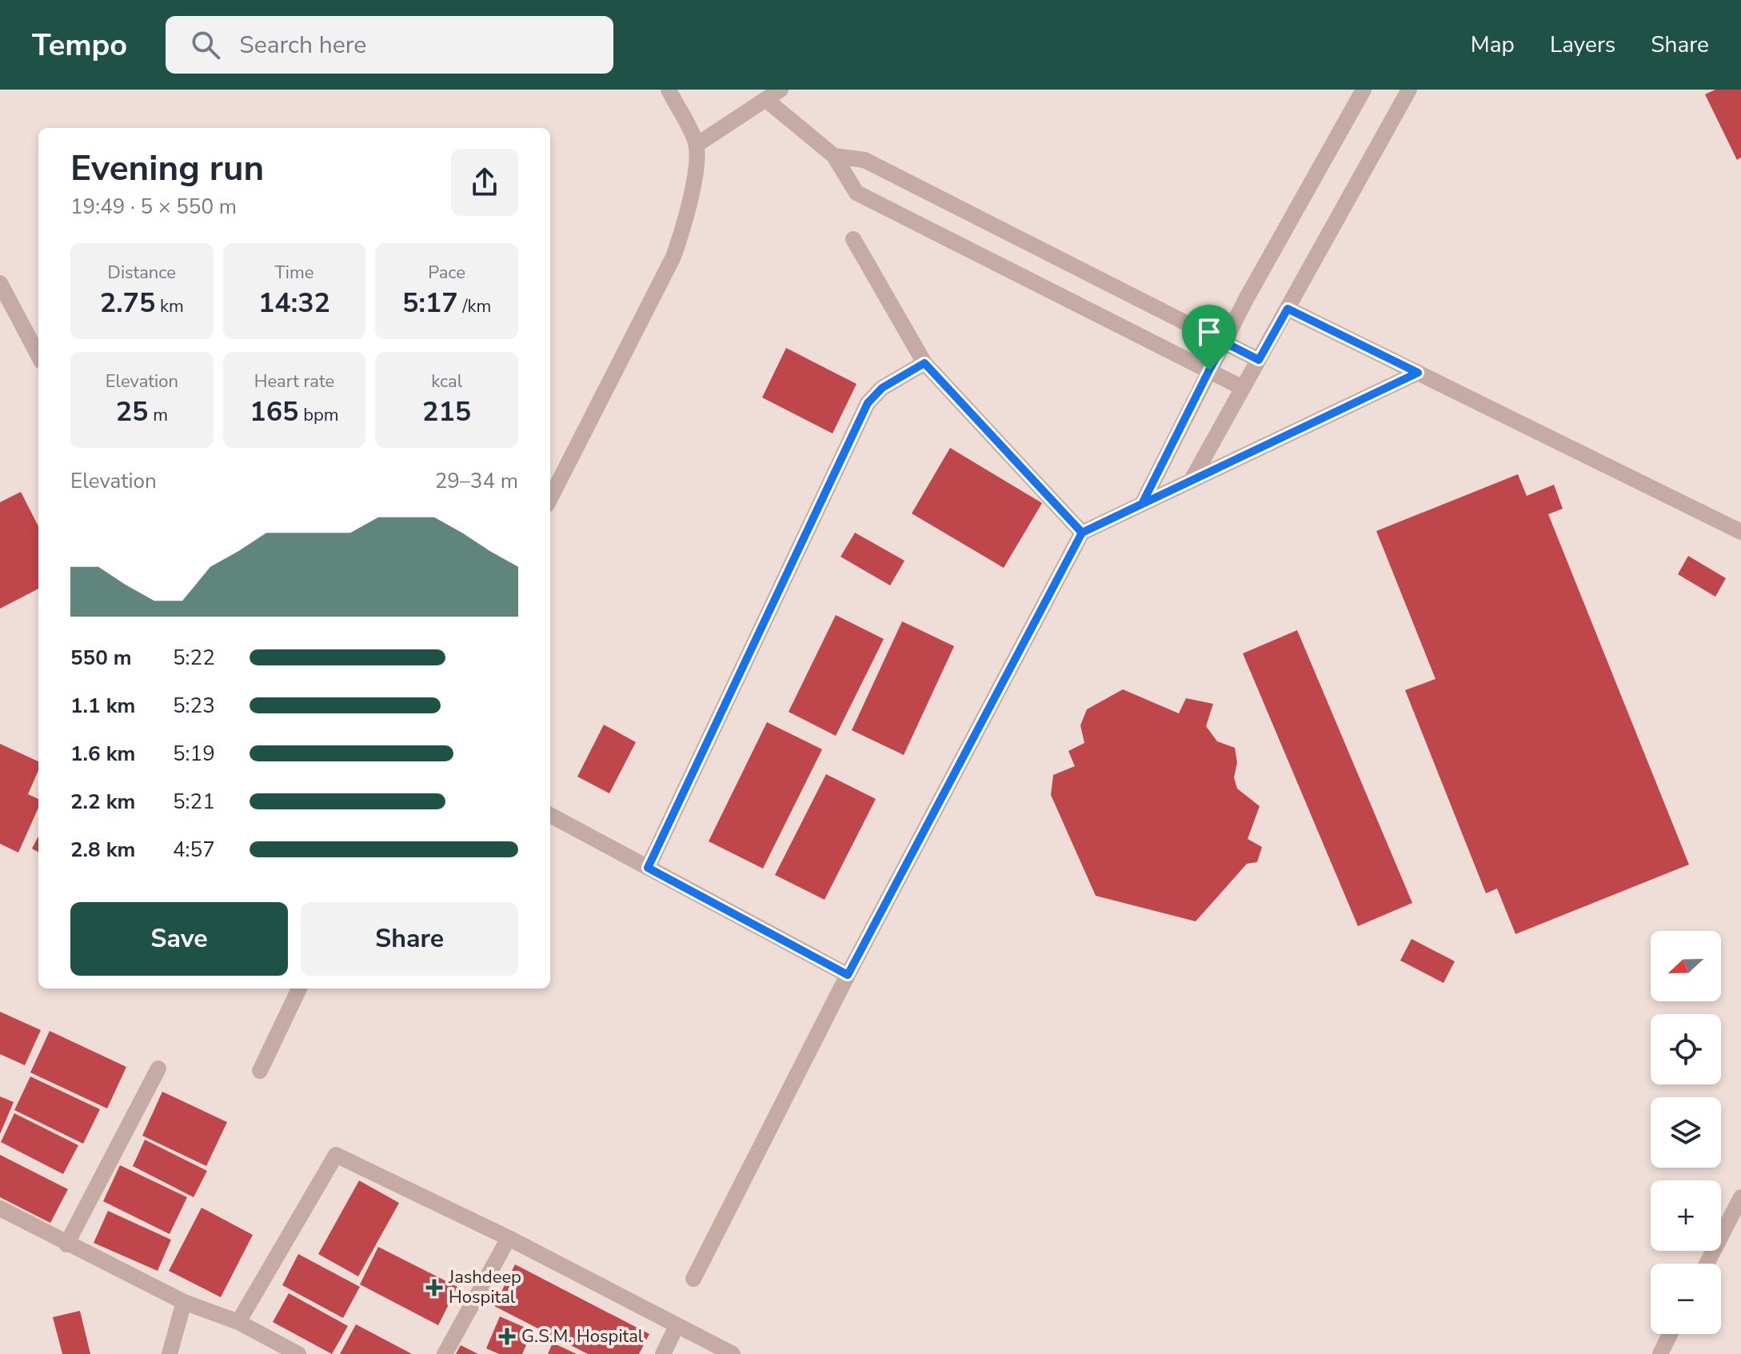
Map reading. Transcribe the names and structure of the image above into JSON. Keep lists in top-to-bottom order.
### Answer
{
  "places": {
    "health": ["Jashdeep Hospital", "G.S.M. Hospital"]
  },
  "north": "left",
  "page": {
    "header": "Tempo",
    "search": "Search here",
    "nav": ["Map", "Layers", "Share"],
    "heading": ["Evening run", "19:49 · 5 × 550 m"],
    "stats": [
      ["Distance", "2.75 km"],
      ["Time", "14:32"],
      ["Pace", "5:17 /km"],
      ["Elevation", "25 m"],
      ["Heart rate", "165 bpm"],
      ["kcal", "215"]
    ],
    "chart": ["Elevation", "29–34 m"],
    "list": [
      {
        "name": "550 m",
        "note": "5:22"
      },
      {
        "name": "1.1 km",
        "note": "5:23"
      },
      {
        "name": "1.6 km",
        "note": "5:19"
      },
      {
        "name": "2.2 km",
        "note": "5:21"
      },
      {
        "name": "2.8 km",
        "note": "4:57"
      }
    ],
    "buttons": ["Save", "Share"],
    "map_buttons": ["+", "−"]
  }
}
